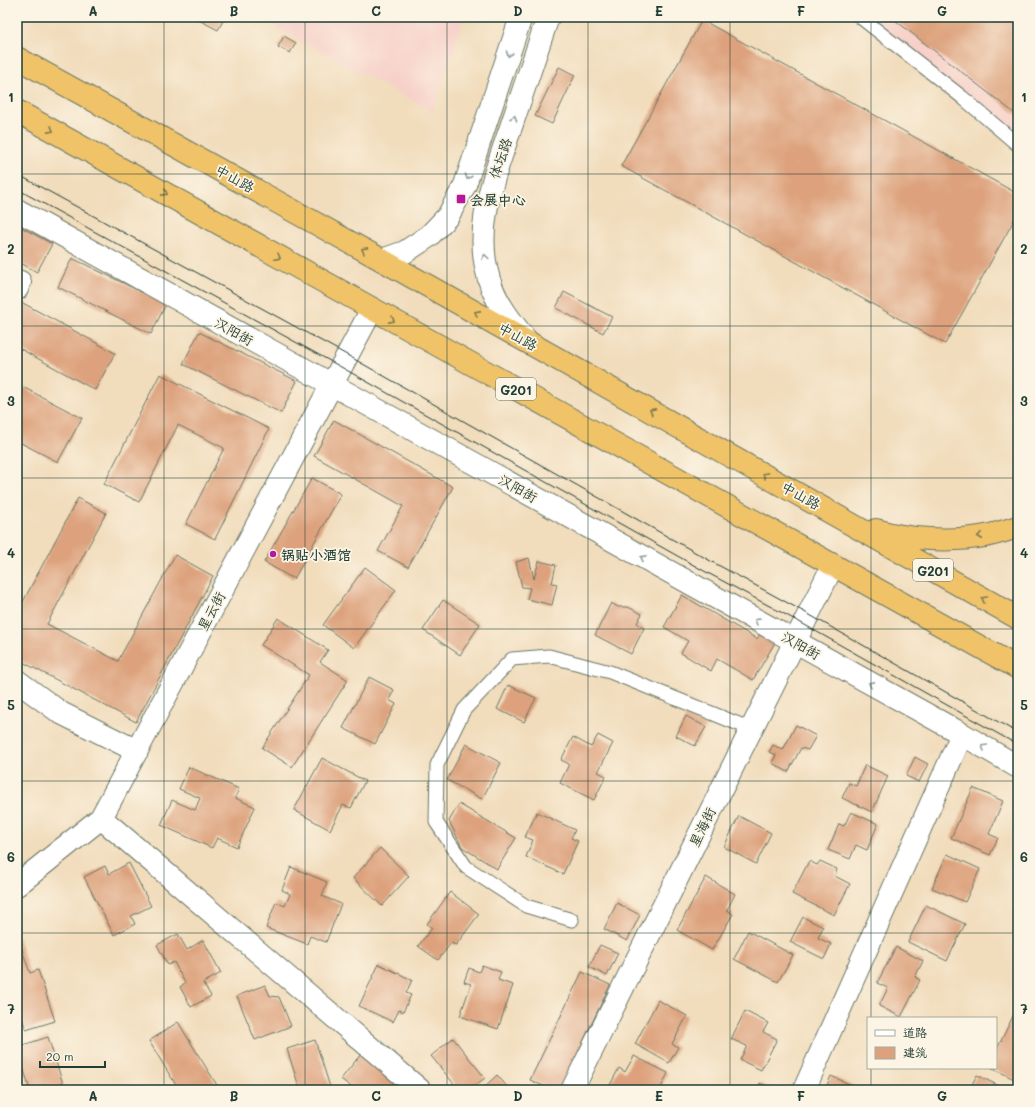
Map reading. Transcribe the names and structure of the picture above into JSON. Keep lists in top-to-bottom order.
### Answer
{
  "streets": {
    "highway": ["中山路", "G201"],
    "street": [
      "体坛路",
      "汉阳街",
      "星云街",
      "星海街"
    ]
  },
  "crossings": [
    ["体坛路", "中山路"],
    ["汉阳街", "星云街"],
    ["汉阳街", "星海街"],
    ["G201", "星云街"],
    ["G201", "星海街"]
  ],
  "one_way": ["汉阳街"],
  "places": {
    "transit": ["会展中心"],
    "other": ["锅贴小酒馆"]
  },
  "legend": ["道路", "建筑"],
  "scale_bar": "20 m",
  "grid": {
    "columns": [
      "A",
      "B",
      "C",
      "D",
      "E",
      "F",
      "G"
    ],
    "rows": [
      "1",
      "2",
      "3",
      "4",
      "5",
      "6",
      "7"
    ]
  }
}
